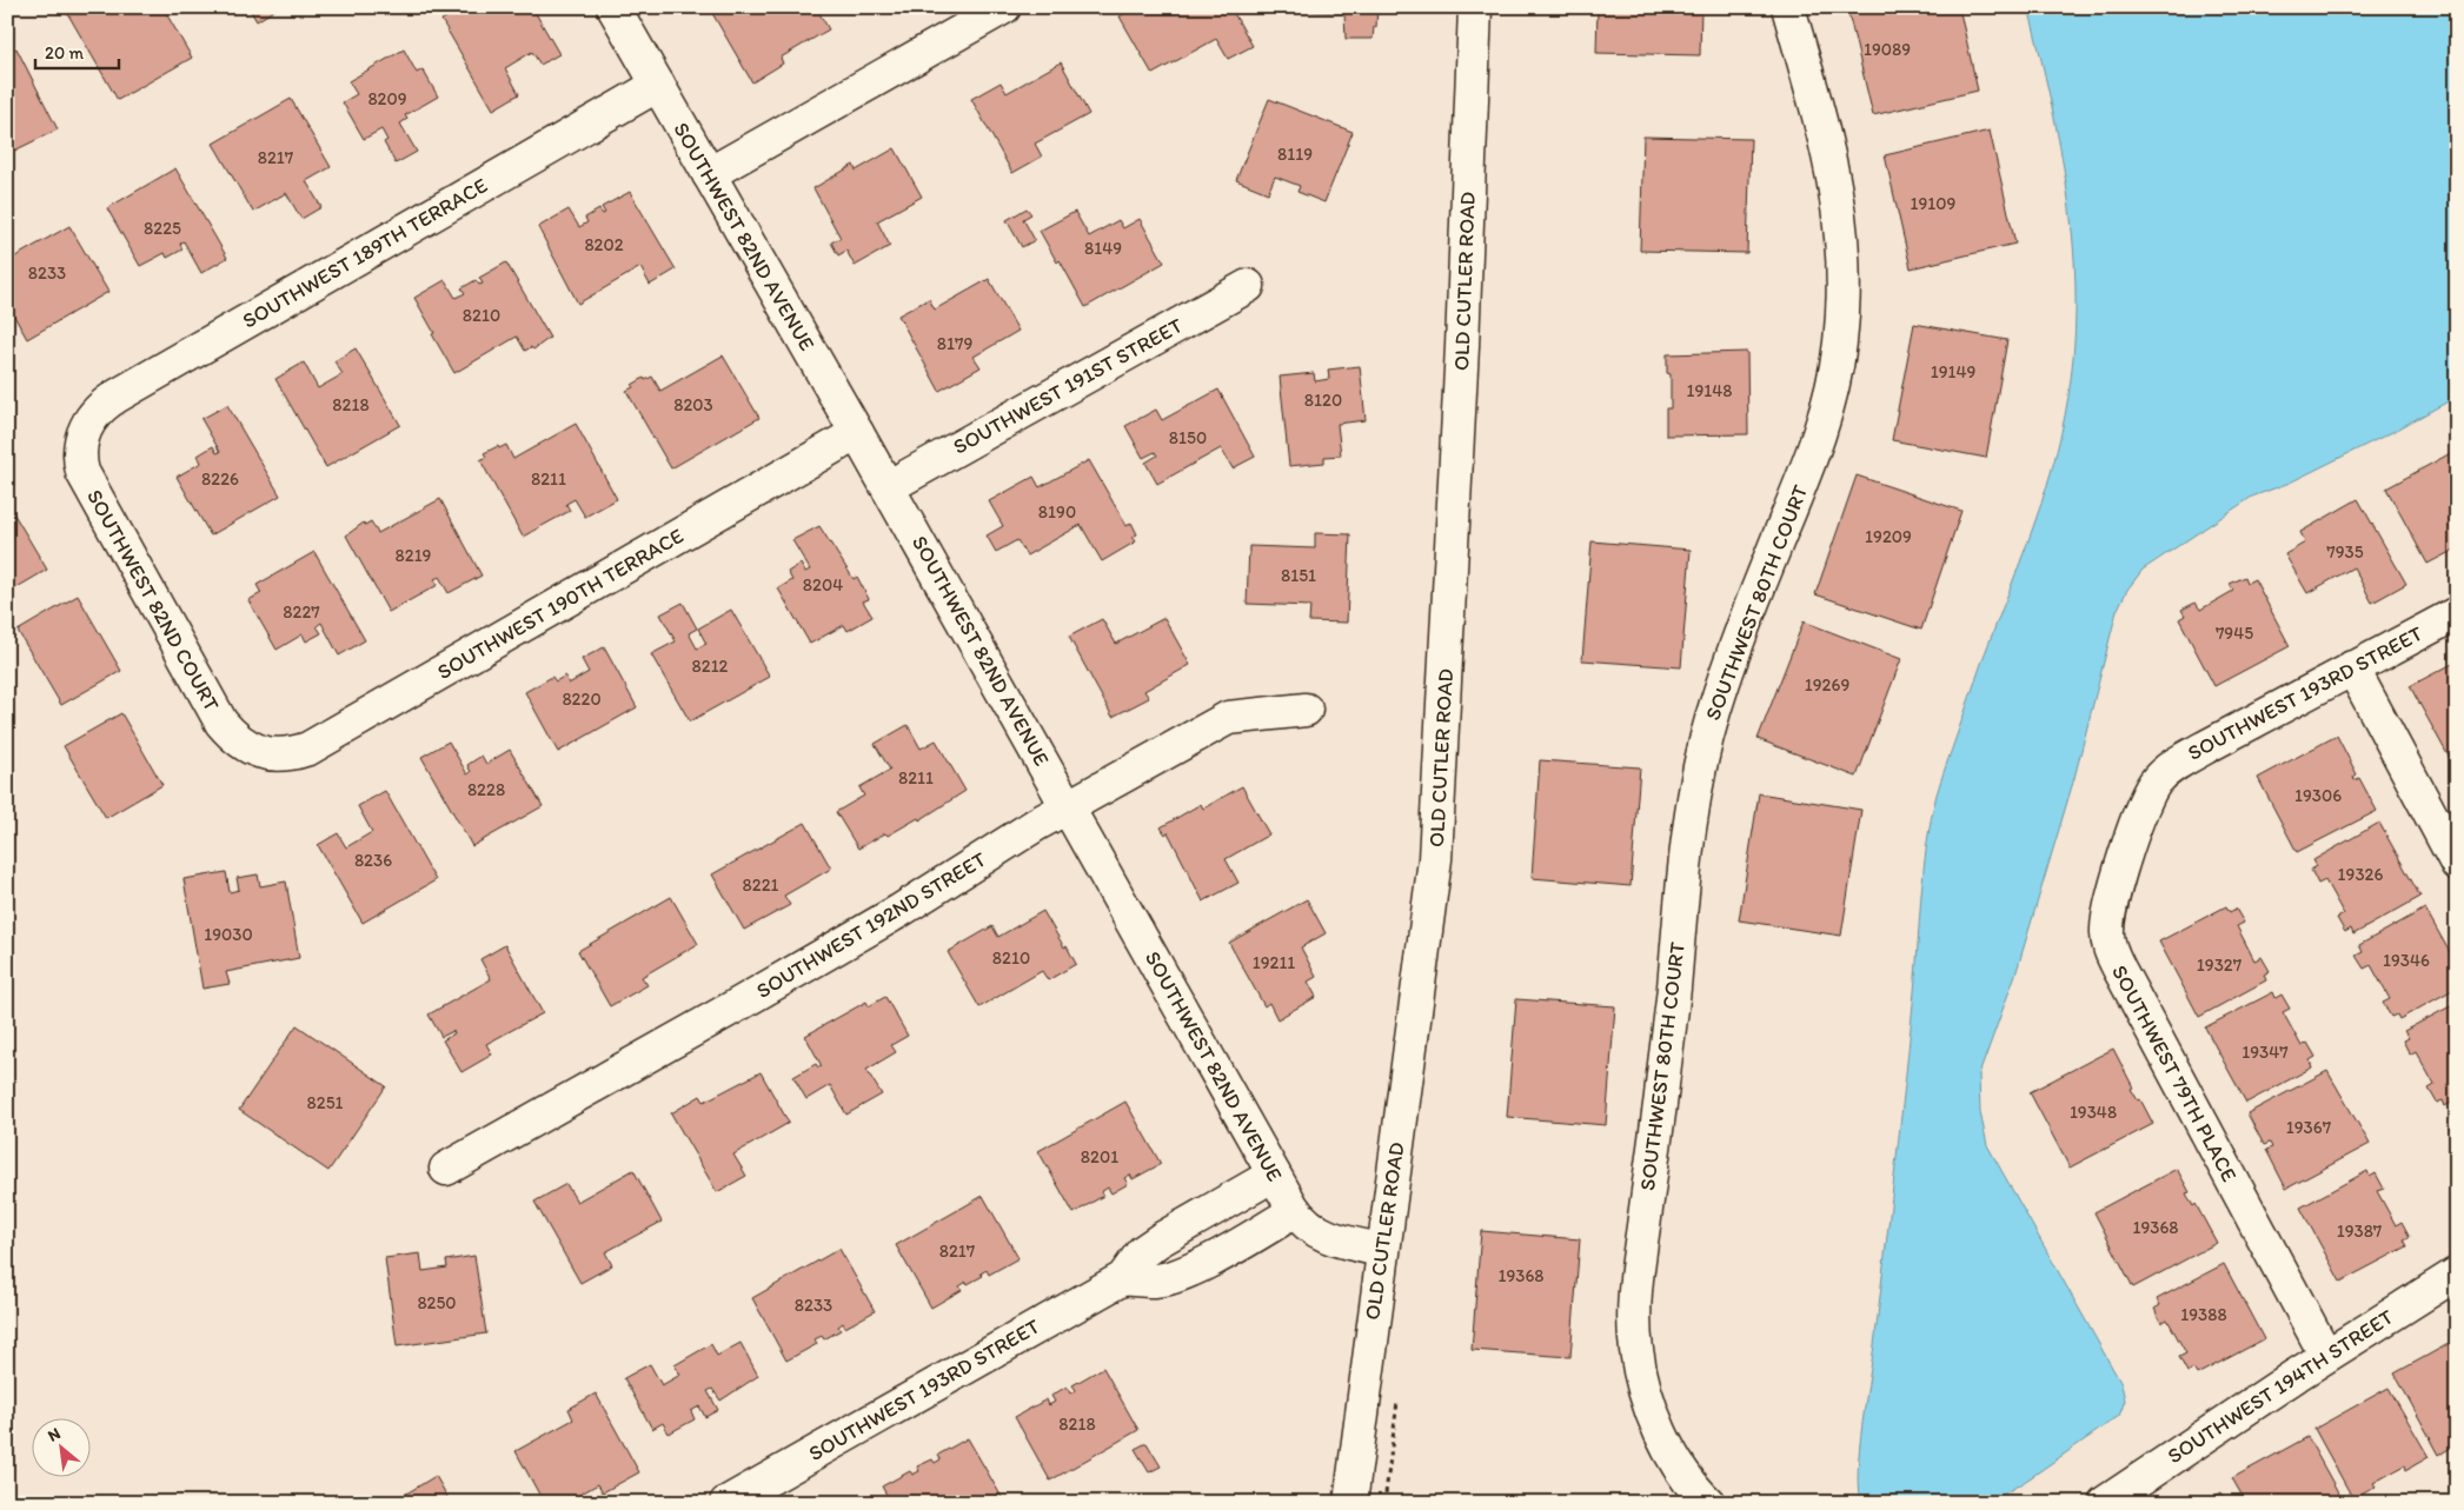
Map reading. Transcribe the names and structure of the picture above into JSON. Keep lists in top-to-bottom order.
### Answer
{
  "streets": {
    "street": [
      "SOUTHWEST 82ND AVENUE",
      "SOUTHWEST 189TH TERRACE",
      "OLD CUTLER ROAD",
      "SOUTHWEST 191ST STREET",
      "SOUTHWEST 82ND COURT",
      "SOUTHWEST 80TH COURT",
      "SOUTHWEST 190TH TERRACE",
      "SOUTHWEST 193RD STREET",
      "SOUTHWEST 192ND STREET",
      "SOUTHWEST 79TH PLACE",
      "SOUTHWEST 194TH STREET"
    ]
  },
  "crossings": [
    ["SOUTHWEST 82ND AVENUE", "SOUTHWEST 189TH TERRACE"],
    ["SOUTHWEST 82ND AVENUE", "OLD CUTLER ROAD"],
    ["SOUTHWEST 82ND AVENUE", "SOUTHWEST 191ST STREET"],
    ["SOUTHWEST 82ND AVENUE", "SOUTHWEST 190TH TERRACE"],
    ["SOUTHWEST 82ND AVENUE", "SOUTHWEST 193RD STREET"],
    ["SOUTHWEST 82ND AVENUE", "SOUTHWEST 192ND STREET"],
    ["SOUTHWEST 189TH TERRACE", "SOUTHWEST 82ND COURT"],
    ["SOUTHWEST 82ND COURT", "SOUTHWEST 190TH TERRACE"],
    ["SOUTHWEST 193RD STREET", "SOUTHWEST 79TH PLACE"],
    ["SOUTHWEST 79TH PLACE", "SOUTHWEST 194TH STREET"]
  ],
  "house_numbers": [
    "19089",
    "8209",
    "8119",
    "8217",
    "19109",
    "8225",
    "8202",
    "8149",
    "8233",
    "8210",
    "8179",
    "19149",
    "19148",
    "8120",
    "8218",
    "8203",
    "8150",
    "8226",
    "8211",
    "8190",
    "19209",
    "7935",
    "8219",
    "8151",
    "8204",
    "8227",
    "7945",
    "8212",
    "19269",
    "8220",
    "8211",
    "8228",
    "19306",
    "8236",
    "19326",
    "8221",
    "19030",
    "8210",
    "19346",
    "19211",
    "19327",
    "19347",
    "8251",
    "19348",
    "19367",
    "8201",
    "19368",
    "19387",
    "8217",
    "19368",
    "8250",
    "8233",
    "19388",
    "8218"
  ],
  "scale_bar": "20 m",
  "north": "top left"
}
